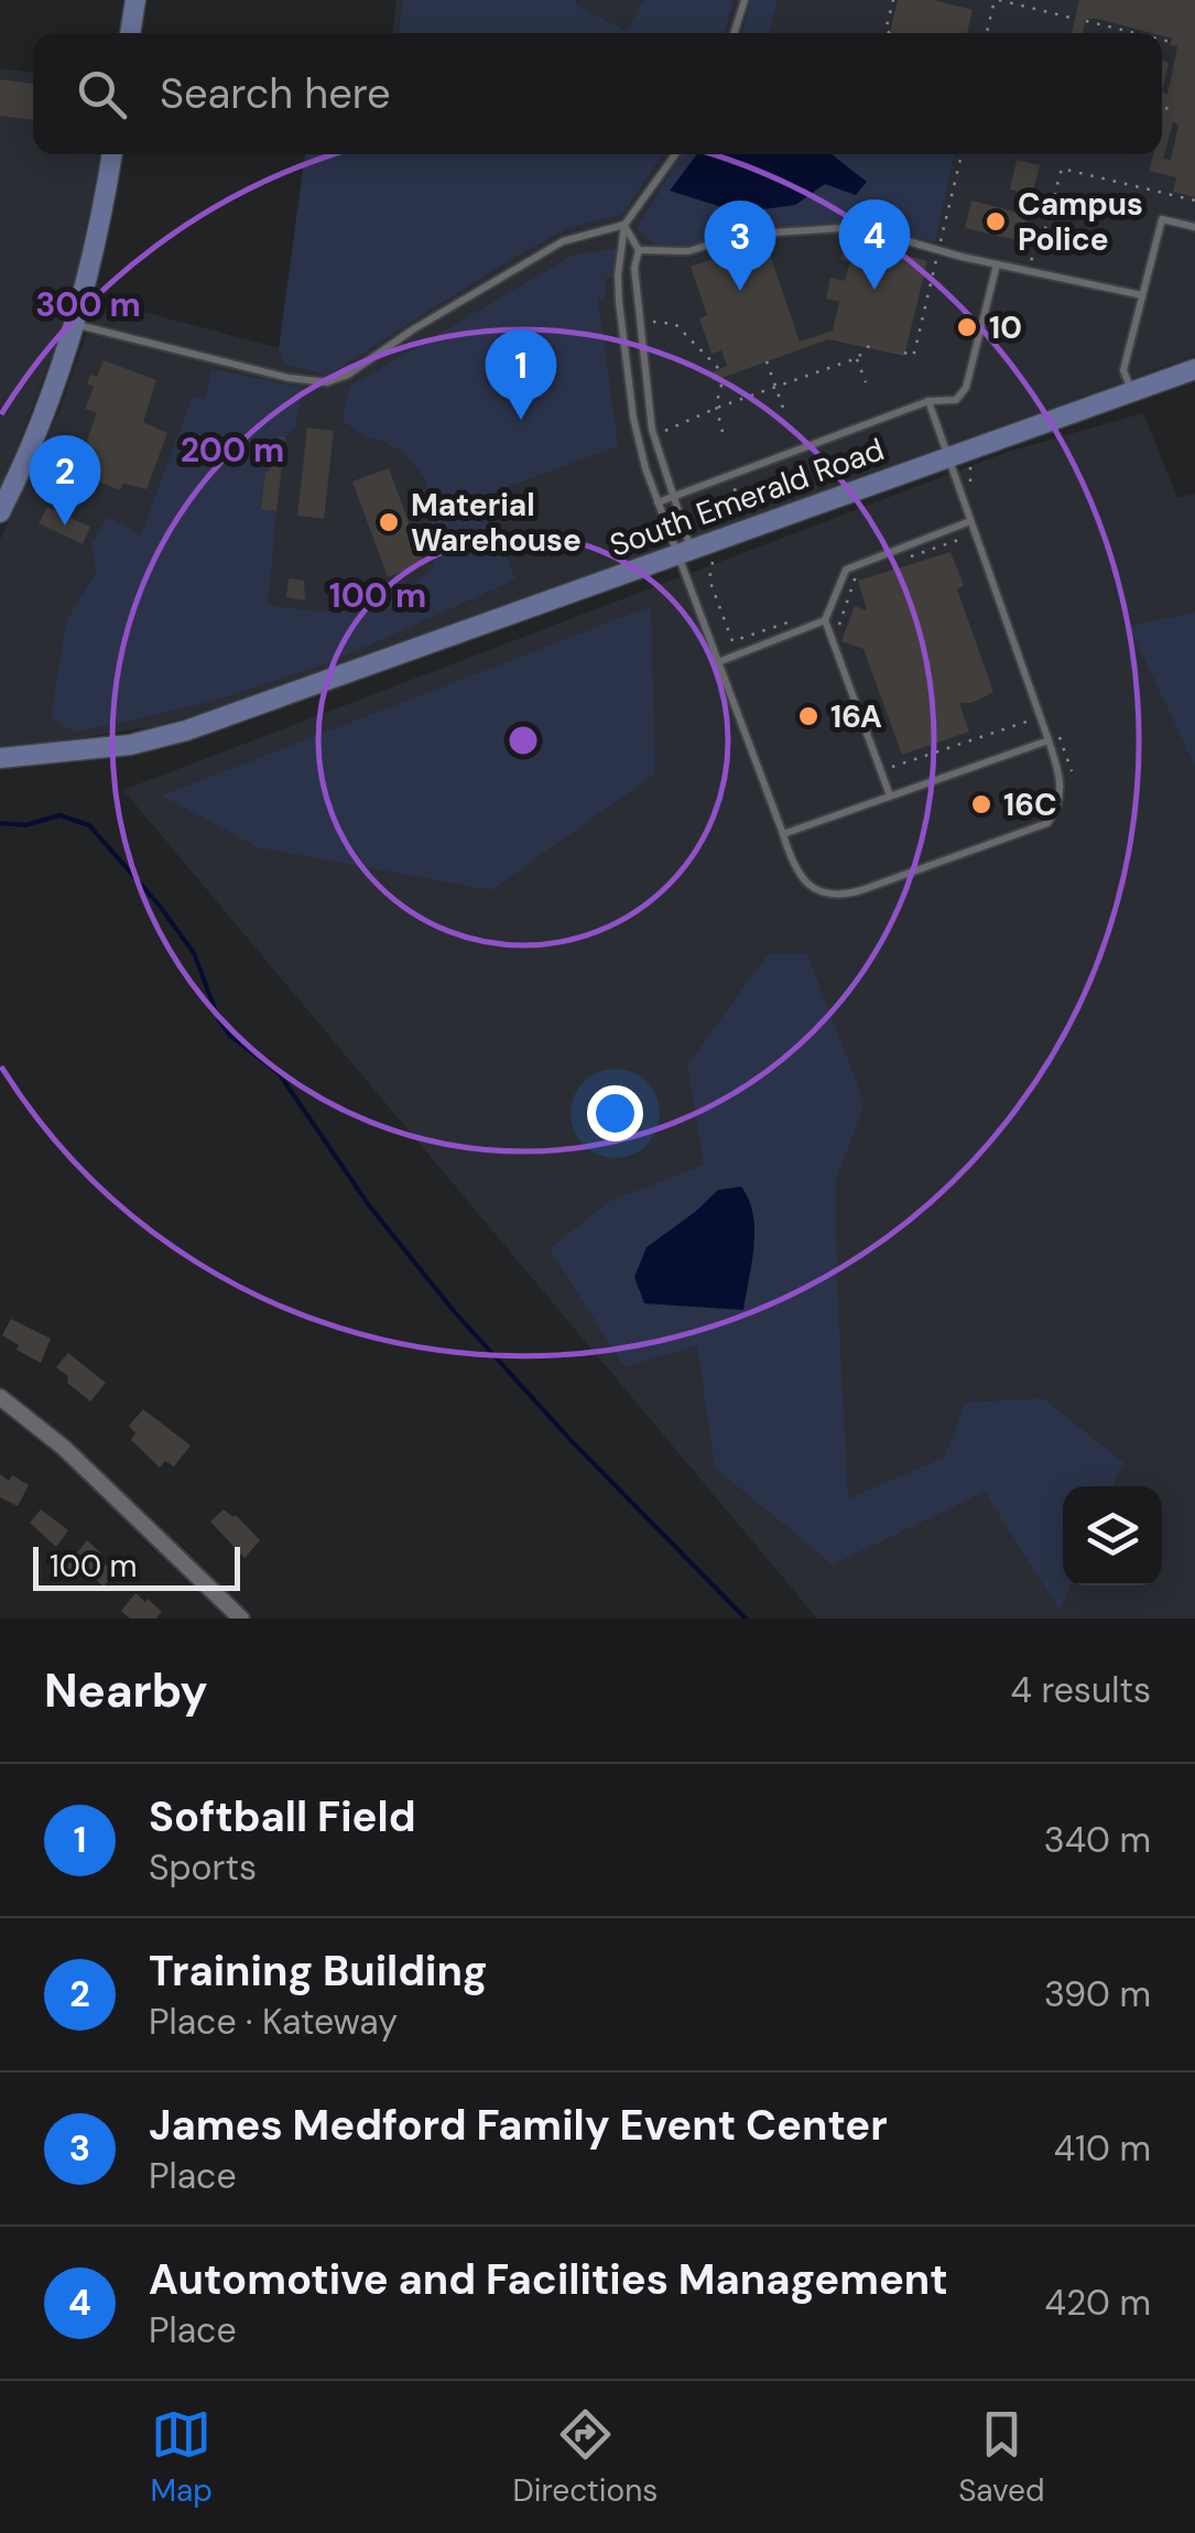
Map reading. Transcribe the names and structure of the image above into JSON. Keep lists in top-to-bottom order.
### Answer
{
  "streets": {
    "street": ["South Emerald Road"]
  },
  "places": [
    "Campus Police",
    "10",
    "Material Warehouse",
    "16A",
    "16C"
  ],
  "scale_bar": "100 m",
  "page": {
    "search": "Search here",
    "pins": [
      "4",
      "3",
      "1",
      "2"
    ],
    "scale": "100 m",
    "heading": ["Nearby", "4 results"],
    "list": [
      {
        "mark": "1",
        "name": "Softball Field",
        "note": "Sports",
        "value": "340 m"
      },
      {
        "mark": "2",
        "name": "Training Building",
        "note": "Place · Kateway",
        "value": "390 m"
      },
      {
        "mark": "3",
        "name": "James Medford Family Event Center",
        "note": "Place",
        "value": "410 m"
      },
      {
        "mark": "4",
        "name": "Automotive and Facilities Management",
        "note": "Place",
        "value": "420 m"
      }
    ],
    "nav": ["Map", "Directions", "Saved"]
  },
  "rings": ["300 m", "200 m", "100 m"]
}
